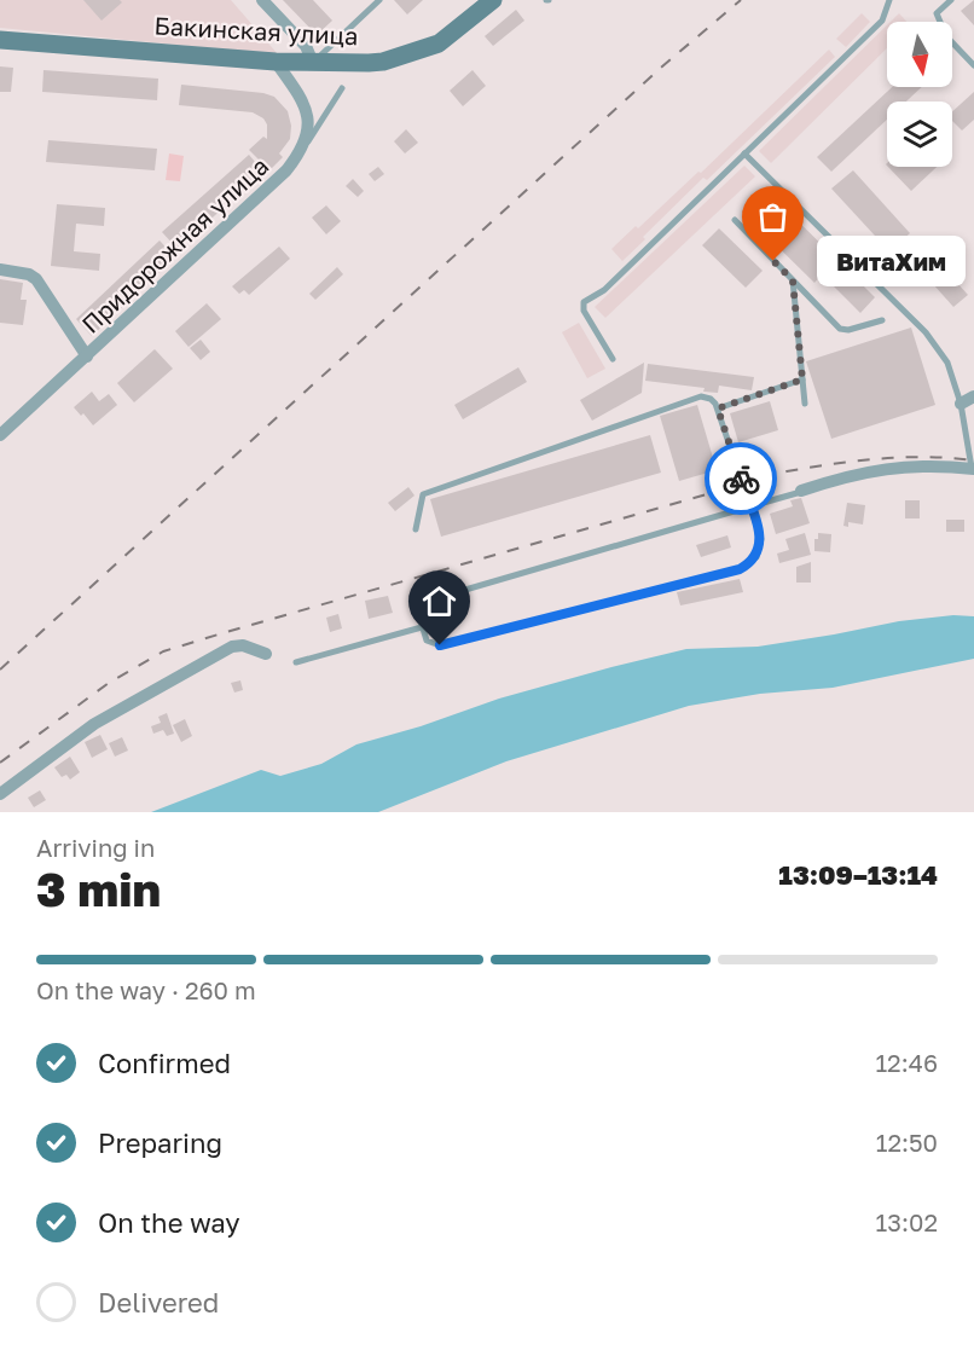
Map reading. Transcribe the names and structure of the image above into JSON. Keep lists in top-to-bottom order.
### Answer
{
  "streets": {
    "main road": ["Бакинская улица"],
    "street": ["Придорожная улица"]
  },
  "places": ["ВитаХим"],
  "north": "bottom",
  "page": {
    "bubble": "ВитаХим",
    "heading": ["3 min", "Arriving in", "13:09–13:14"],
    "bar": "On the way · 260 m",
    "list": [
      ["Confirmed", "12:46"],
      ["Preparing", "12:50"],
      ["On the way", "13:02"],
      "Delivered"
    ]
  }
}
